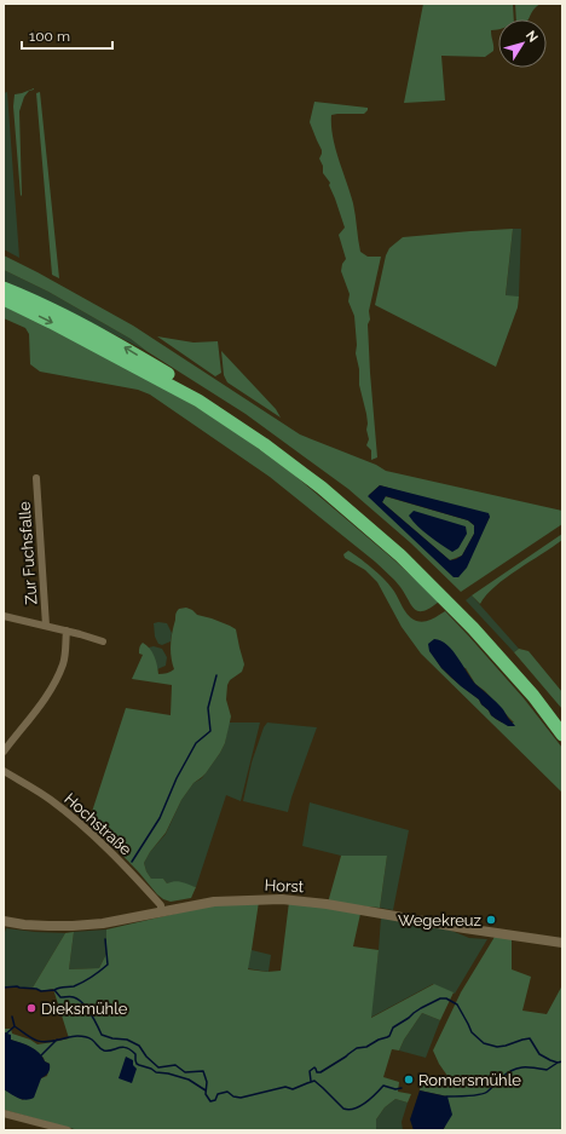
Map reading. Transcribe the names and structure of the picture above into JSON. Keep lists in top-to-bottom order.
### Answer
{
  "streets": {
    "street": ["Zur Fuchsfalle", "Hochstraße", "Horst"]
  },
  "crossings": [
    ["Hochstraße", "Horst"]
  ],
  "places": ["Wegekreuz", "Dieksmühle", "Romersmühle"],
  "scale_bar": "100 m",
  "north": "top right"
}
